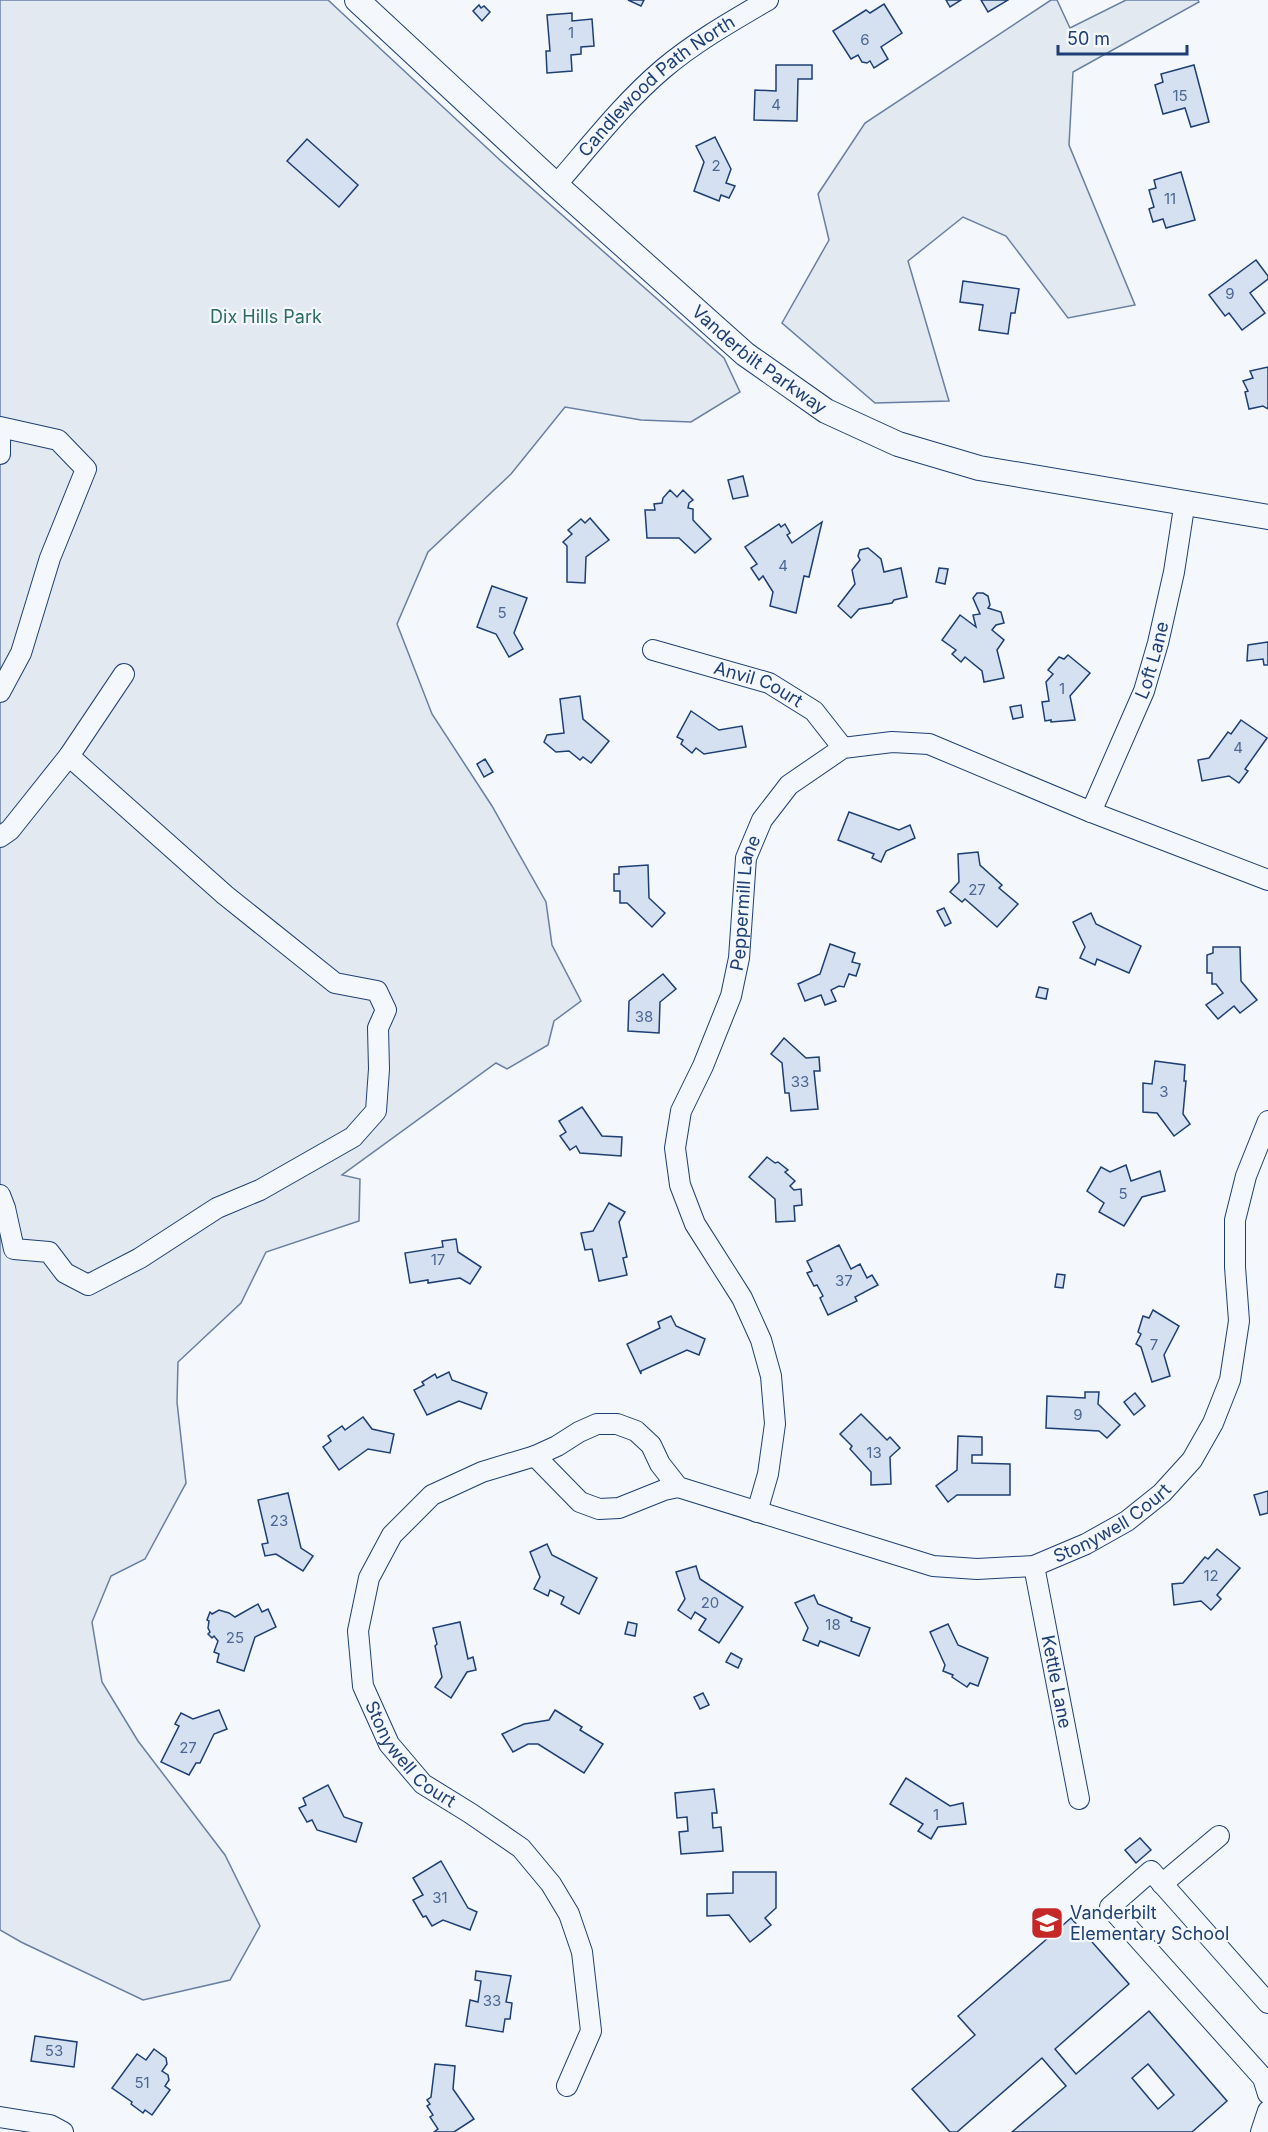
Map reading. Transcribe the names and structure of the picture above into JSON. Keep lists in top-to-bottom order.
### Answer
{
  "streets": {
    "main road": ["Vanderbilt Parkway"],
    "street": [
      "Candlewood Path North",
      "Loft Lane",
      "Anvil Court",
      "Peppermill Lane",
      "Stonywell Court",
      "Kettle Lane"
    ]
  },
  "crossings": [
    ["Candlewood Path North", "Vanderbilt Parkway"],
    ["Vanderbilt Parkway", "Loft Lane"],
    ["Loft Lane", "Peppermill Lane"],
    ["Anvil Court", "Peppermill Lane"],
    ["Peppermill Lane", "Stonywell Court"],
    ["Stonywell Court", "Kettle Lane"]
  ],
  "parks": ["Dix Hills Park"],
  "places": {
    "school or university": ["Vanderbilt Elementary School"]
  },
  "house_numbers": [
    "1",
    "6",
    "15",
    "4",
    "2",
    "11",
    "9",
    "4",
    "5",
    "1",
    "4",
    "27",
    "38",
    "33",
    "3",
    "5",
    "17",
    "37",
    "7",
    "9",
    "13",
    "23",
    "12",
    "20",
    "18",
    "25",
    "27",
    "1",
    "31",
    "33",
    "53",
    "51"
  ],
  "scale_bar": "50 m"
}
